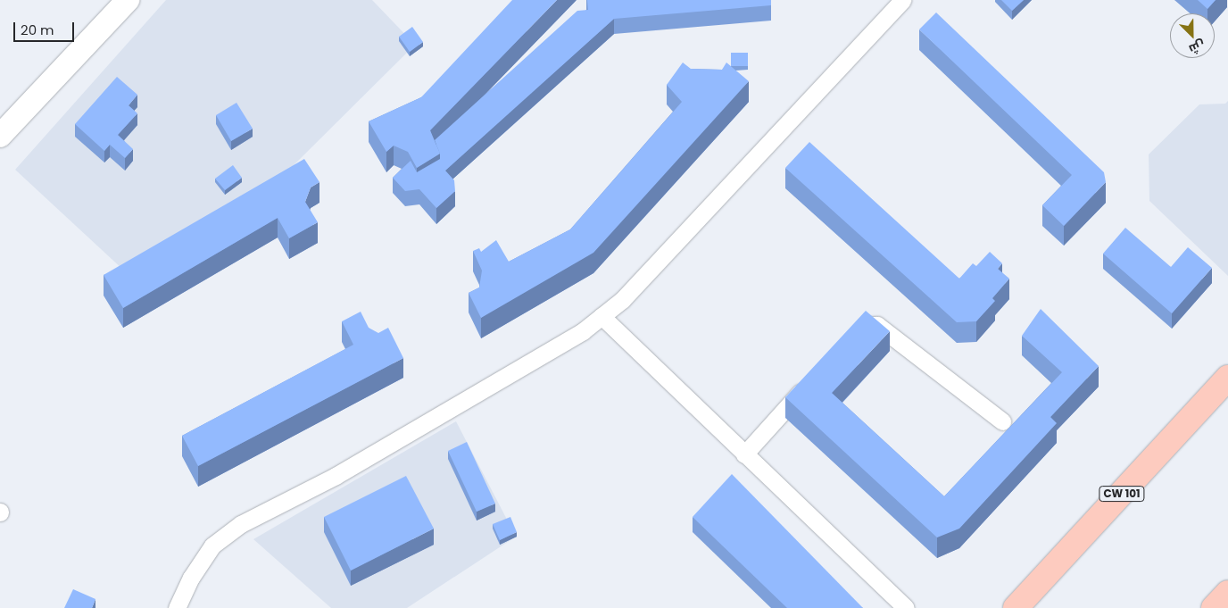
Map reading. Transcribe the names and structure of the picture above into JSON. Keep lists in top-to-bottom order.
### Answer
{
  "streets": {
    "main road": ["CW 101"]
  },
  "scale_bar": "20 m",
  "north": "bottom right"
}
